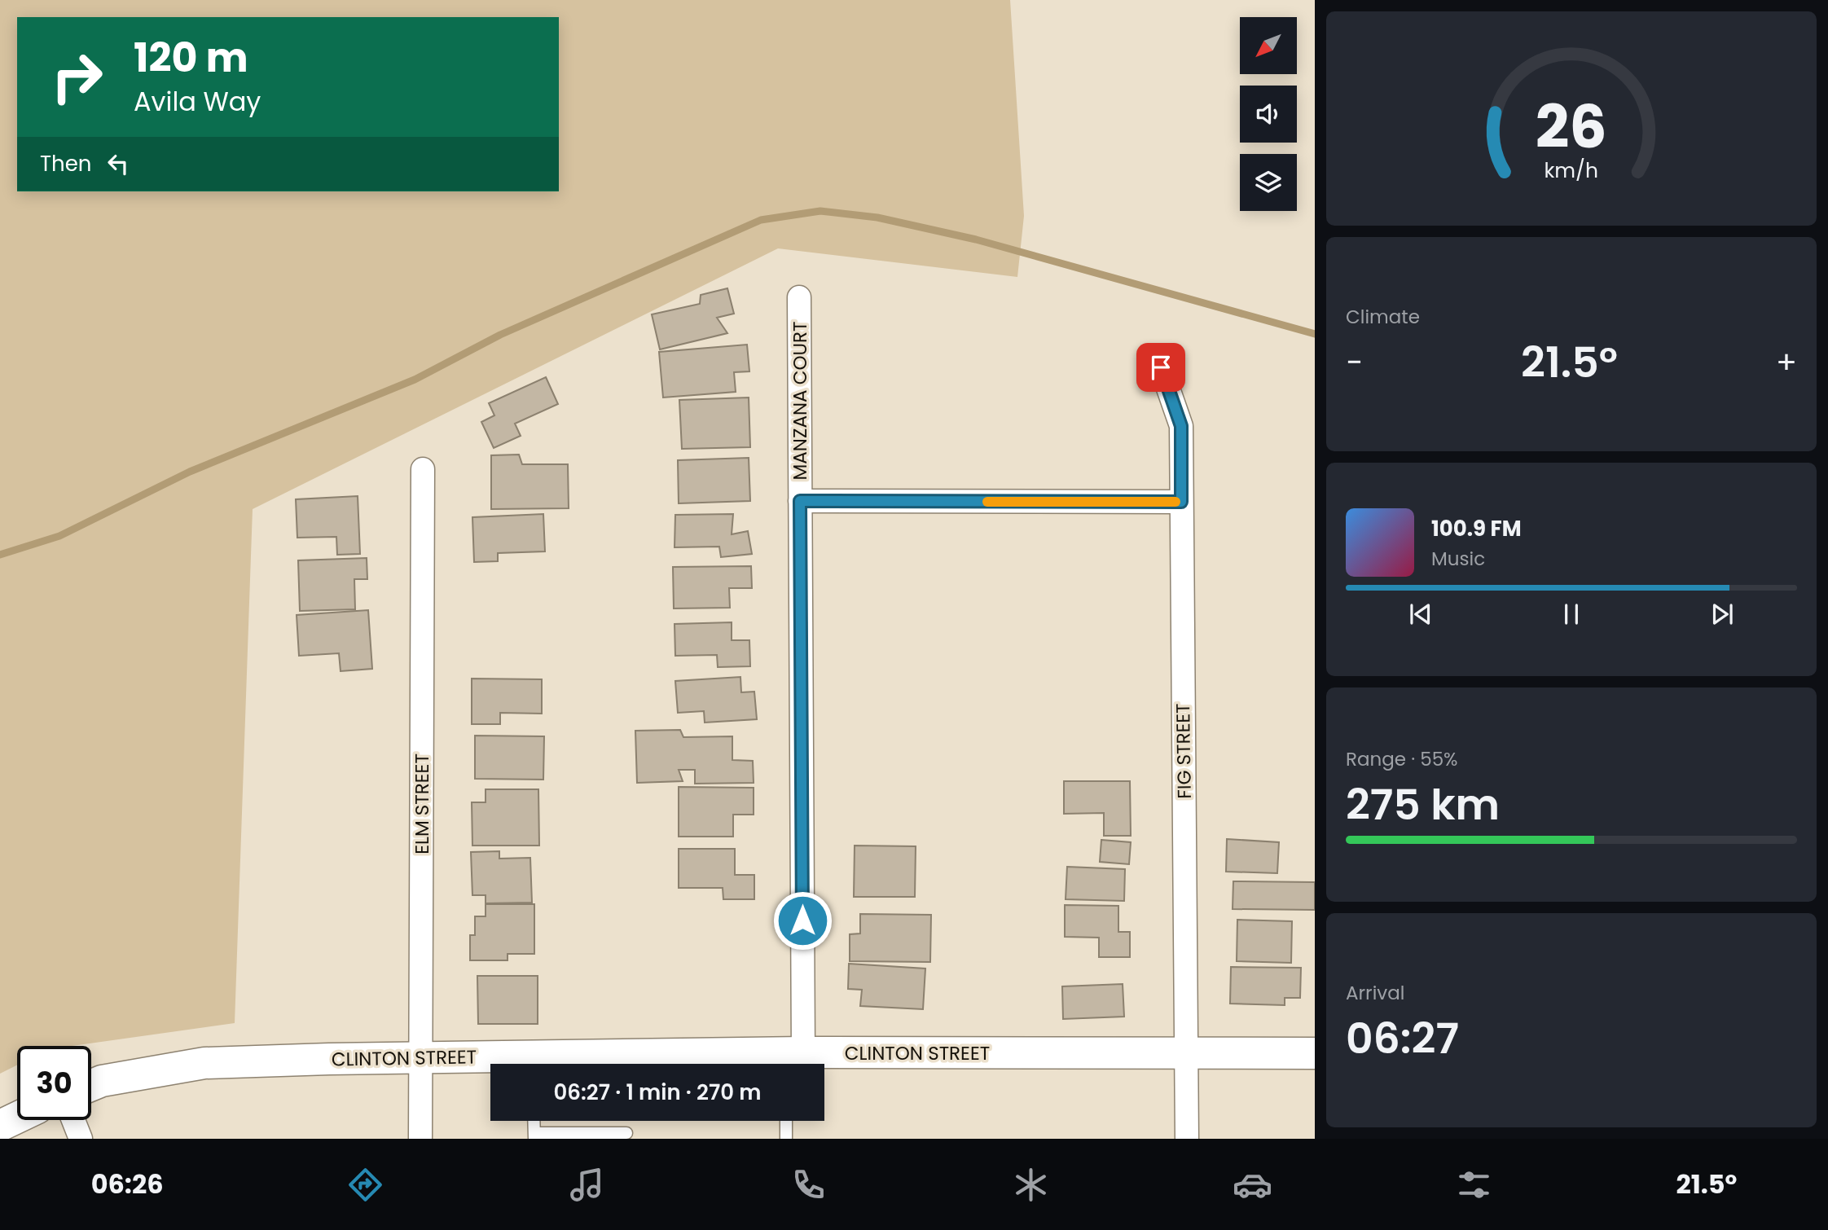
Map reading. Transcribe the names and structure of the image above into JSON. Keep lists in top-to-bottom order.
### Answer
{
  "streets": {
    "street": [
      "MANZANA COURT",
      "FIG STREET",
      "ELM STREET",
      "CLINTON STREET"
    ]
  },
  "crossings": [
    ["MANZANA COURT", "CLINTON STREET"],
    ["FIG STREET", "CLINTON STREET"],
    ["ELM STREET", "CLINTON STREET"]
  ],
  "north": "bottom left",
  "page": {
    "turn": ["120 m", "Avila Way"],
    "then": "Then",
    "tile": [
      "Climate",
      ["Range · 55%", "275 km"],
      ["Arrival", "06:27"]
    ],
    "heat": ["−", "21.5°", "+"],
    "song": ["100.9 FM", "Music"],
    "limit": "30",
    "trip": "06:27 · 1 min · 270 m",
    "tabs": ["06:26", "21.5°"],
    "gauge": ["26", "km/h"]
  }
}
